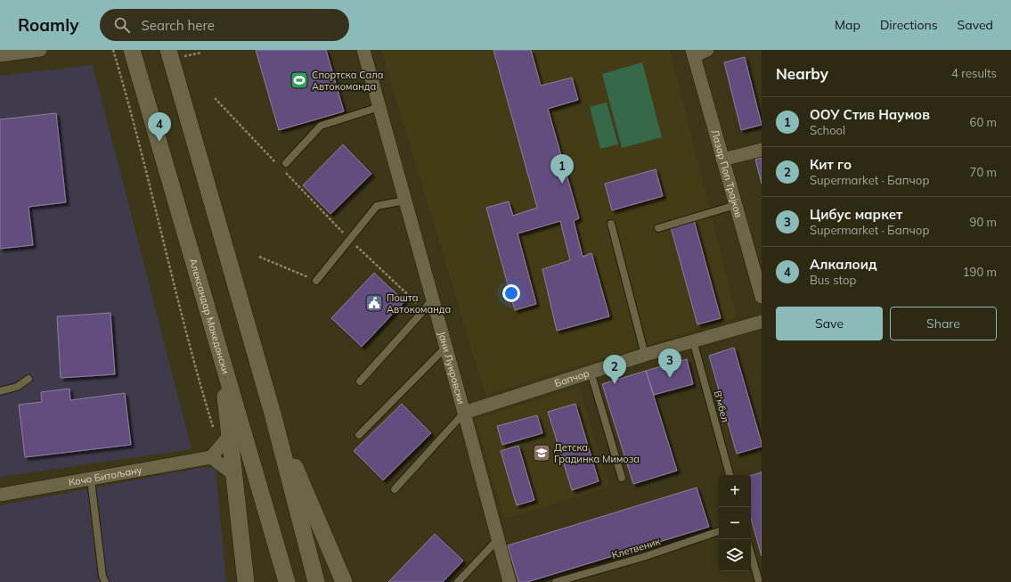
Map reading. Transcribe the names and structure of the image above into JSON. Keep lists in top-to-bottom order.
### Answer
{
  "streets": {
    "street": [
      "Лазар Поп Трајков",
      "Александар Македонски",
      "Јани Лукровски",
      "Бапчор",
      "Кочо Битољану"
    ],
    "lane": ["В'мбел", "Клетвеник"]
  },
  "crossings": [
    ["Јани Лукровски", "Бапчор"],
    ["Бапчор", "В'мбел"]
  ],
  "places": {
    "sports": ["Спортска Сала Автокоманда"],
    "public building": ["Пошта Автокоманда"],
    "school or university": ["Детска Градинка Мимоза"]
  },
  "page": {
    "header": "Roamly",
    "search": "Search here",
    "nav": ["Map", "Directions", "Saved"],
    "heading": ["Nearby", "4 results"],
    "list": [
      {
        "mark": "1",
        "name": "ООУ Стив Наумов",
        "note": "School",
        "value": "60 m"
      },
      {
        "mark": "2",
        "name": "Кит го",
        "note": "Supermarket · Бапчор",
        "value": "70 m"
      },
      {
        "mark": "3",
        "name": "Цибус маркет",
        "note": "Supermarket · Бапчор",
        "value": "90 m"
      },
      {
        "mark": "4",
        "name": "Алкалоид",
        "note": "Bus stop",
        "value": "190 m"
      }
    ],
    "pins": [
      "4",
      "1",
      "3",
      "2"
    ],
    "buttons": ["Save", "Share"],
    "map_buttons": ["+", "−"]
  }
}
